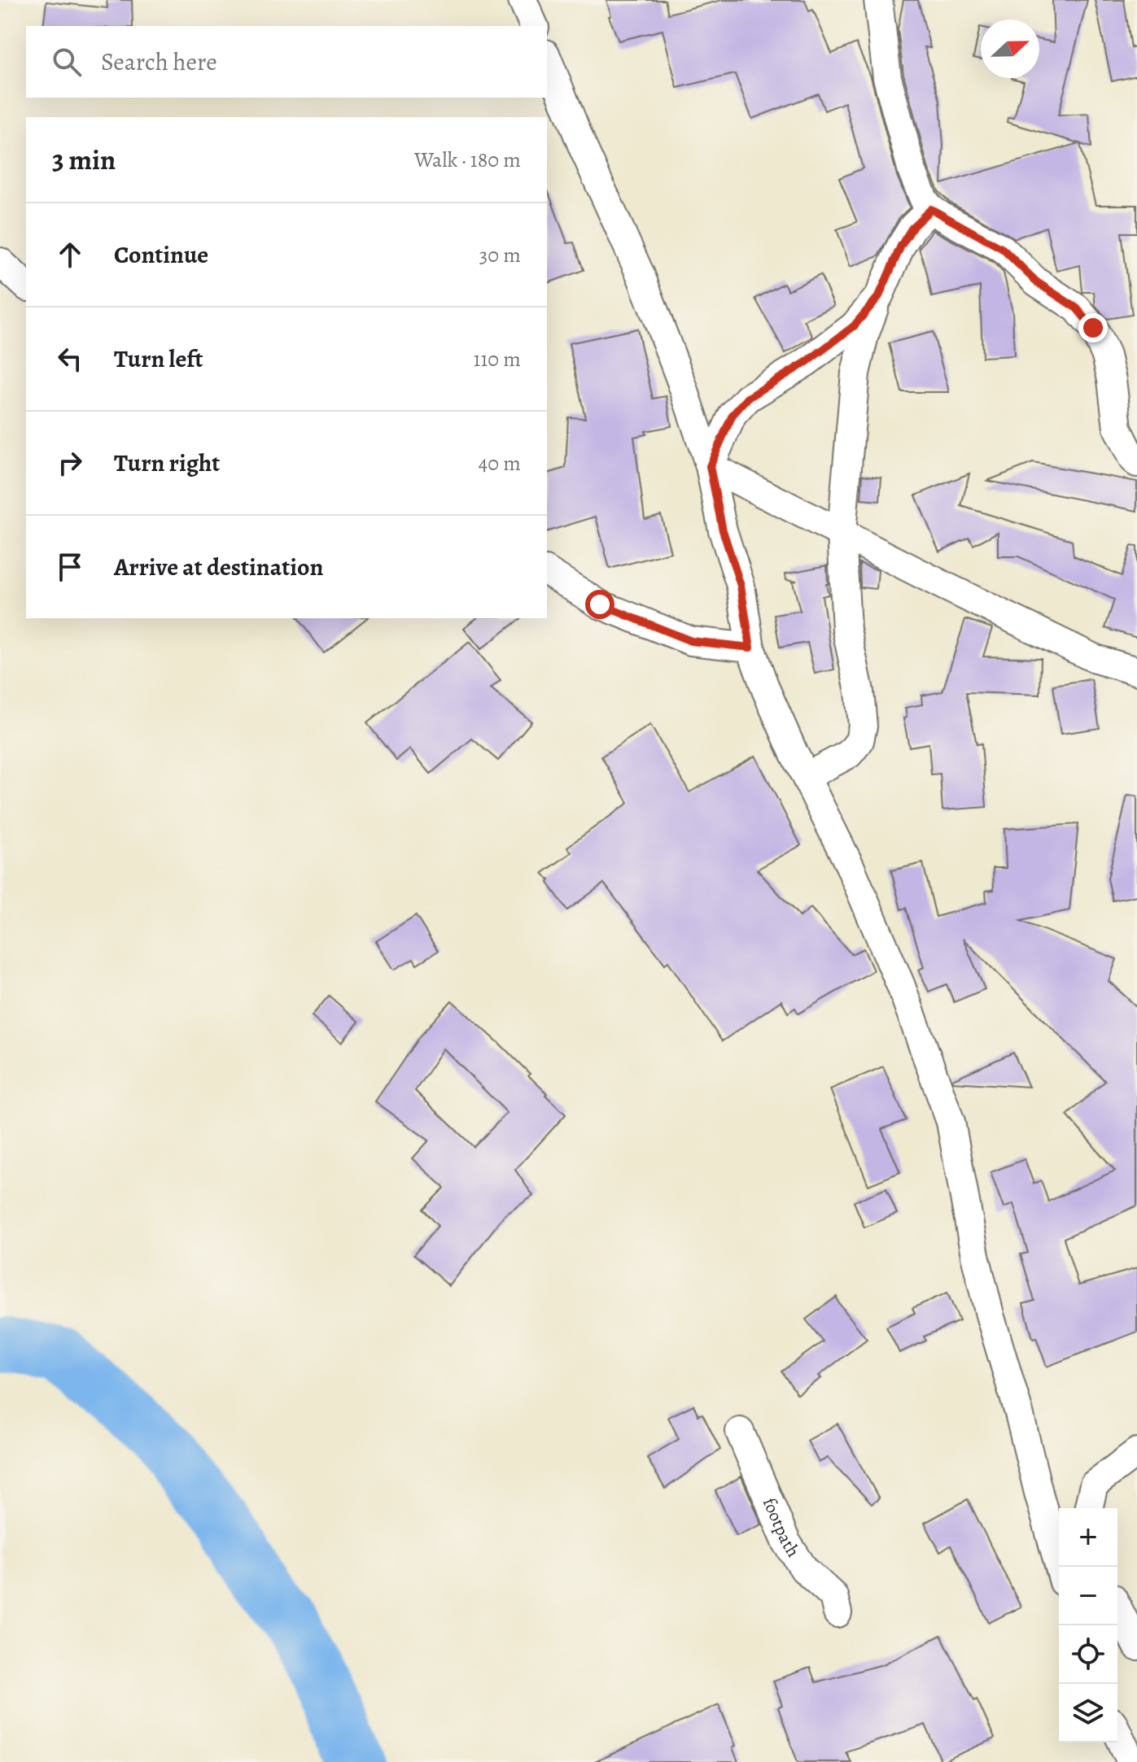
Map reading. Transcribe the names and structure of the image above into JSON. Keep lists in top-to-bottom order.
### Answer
{
  "streets": {
    "street": ["footpath"]
  },
  "north": "right",
  "page": {
    "search": "Search here",
    "heading": ["3 min", "Walk · 180 m"],
    "list": [
      ["Continue", "30 m"],
      ["Turn left", "110 m"],
      ["Turn right", "40 m"],
      "Arrive at destination"
    ],
    "map_buttons": ["+", "−"]
  }
}
